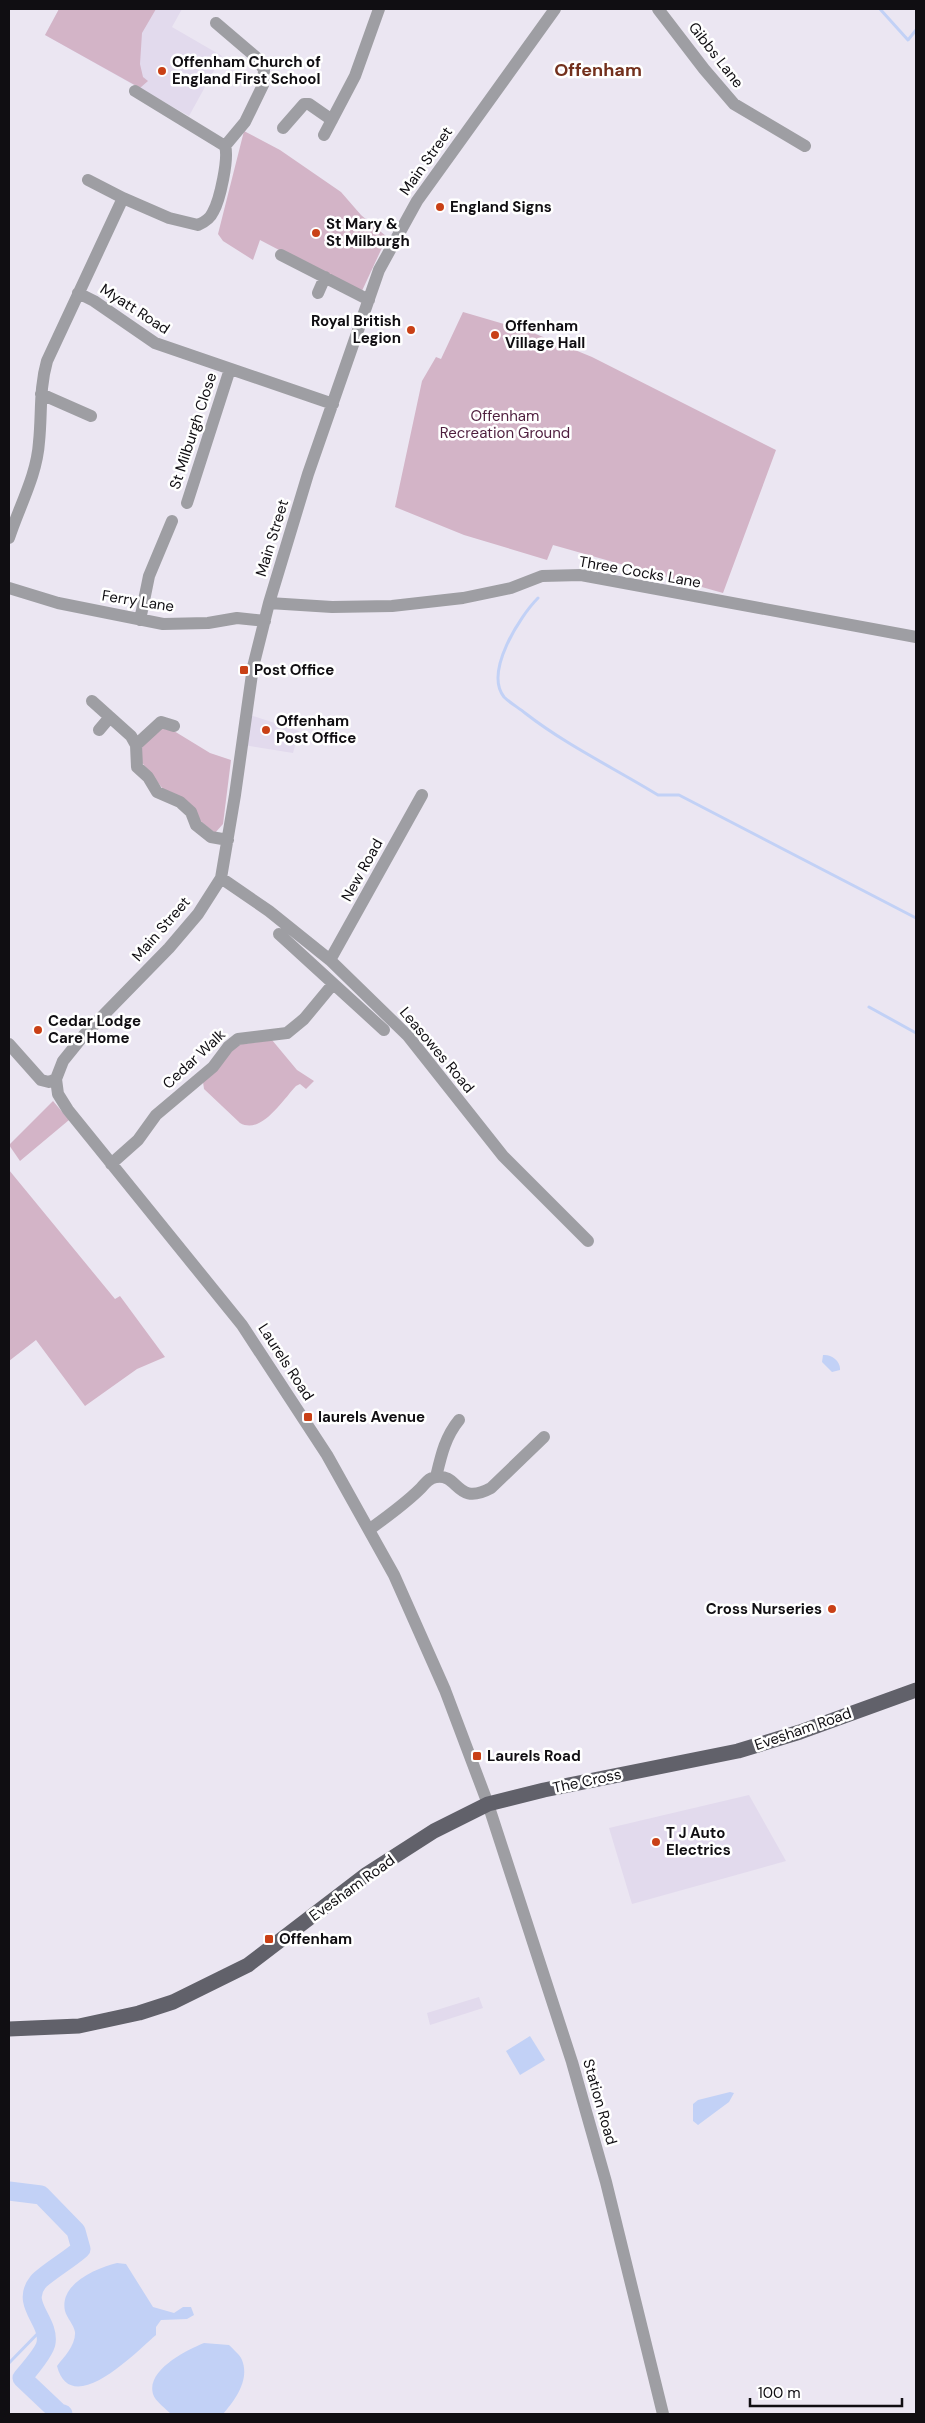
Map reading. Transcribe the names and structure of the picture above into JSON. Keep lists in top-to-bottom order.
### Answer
{
  "streets": {
    "main road": ["Evesham Road", "The Cross"],
    "street": [
      "Gibbs Lane",
      "Main Street",
      "Myatt Road",
      "St Milburgh Close",
      "Three Cocks Lane",
      "Ferry Lane",
      "New Road",
      "Leasowes Road",
      "Cedar Walk",
      "Laurels Road",
      "Station Road"
    ]
  },
  "crossings": [
    ["Main Street", "St Milburgh Close"],
    ["Main Street", "Three Cocks Lane"],
    ["Main Street", "Ferry Lane"],
    ["Main Street", "Leasowes Road"],
    ["Main Street", "Laurels Road"],
    ["Myatt Road", "St Milburgh Close"],
    ["New Road", "Leasowes Road"],
    ["Cedar Walk", "Laurels Road"],
    ["Laurels Road", "Evesham Road"],
    ["Laurels Road", "The Cross"],
    ["Laurels Road", "Station Road"],
    ["Evesham Road", "The Cross"],
    ["Evesham Road", "Station Road"],
    ["The Cross", "Station Road"]
  ],
  "districts": ["Offenham"],
  "parks": ["Offenham Recreation Ground"],
  "places": {
    "other": [
      "Offenham Church of England First School",
      "England Signs",
      "St Mary & St Milburgh",
      "Royal British Legion",
      "Offenham Village Hall",
      "Offenham Post Office",
      "Cedar Lodge Care Home",
      "Cross Nurseries",
      "T J Auto Electrics"
    ],
    "transit": [
      "Post Office",
      "laurels Avenue",
      "Laurels Road",
      "Offenham"
    ]
  },
  "scale_bar": "100 m"
}
